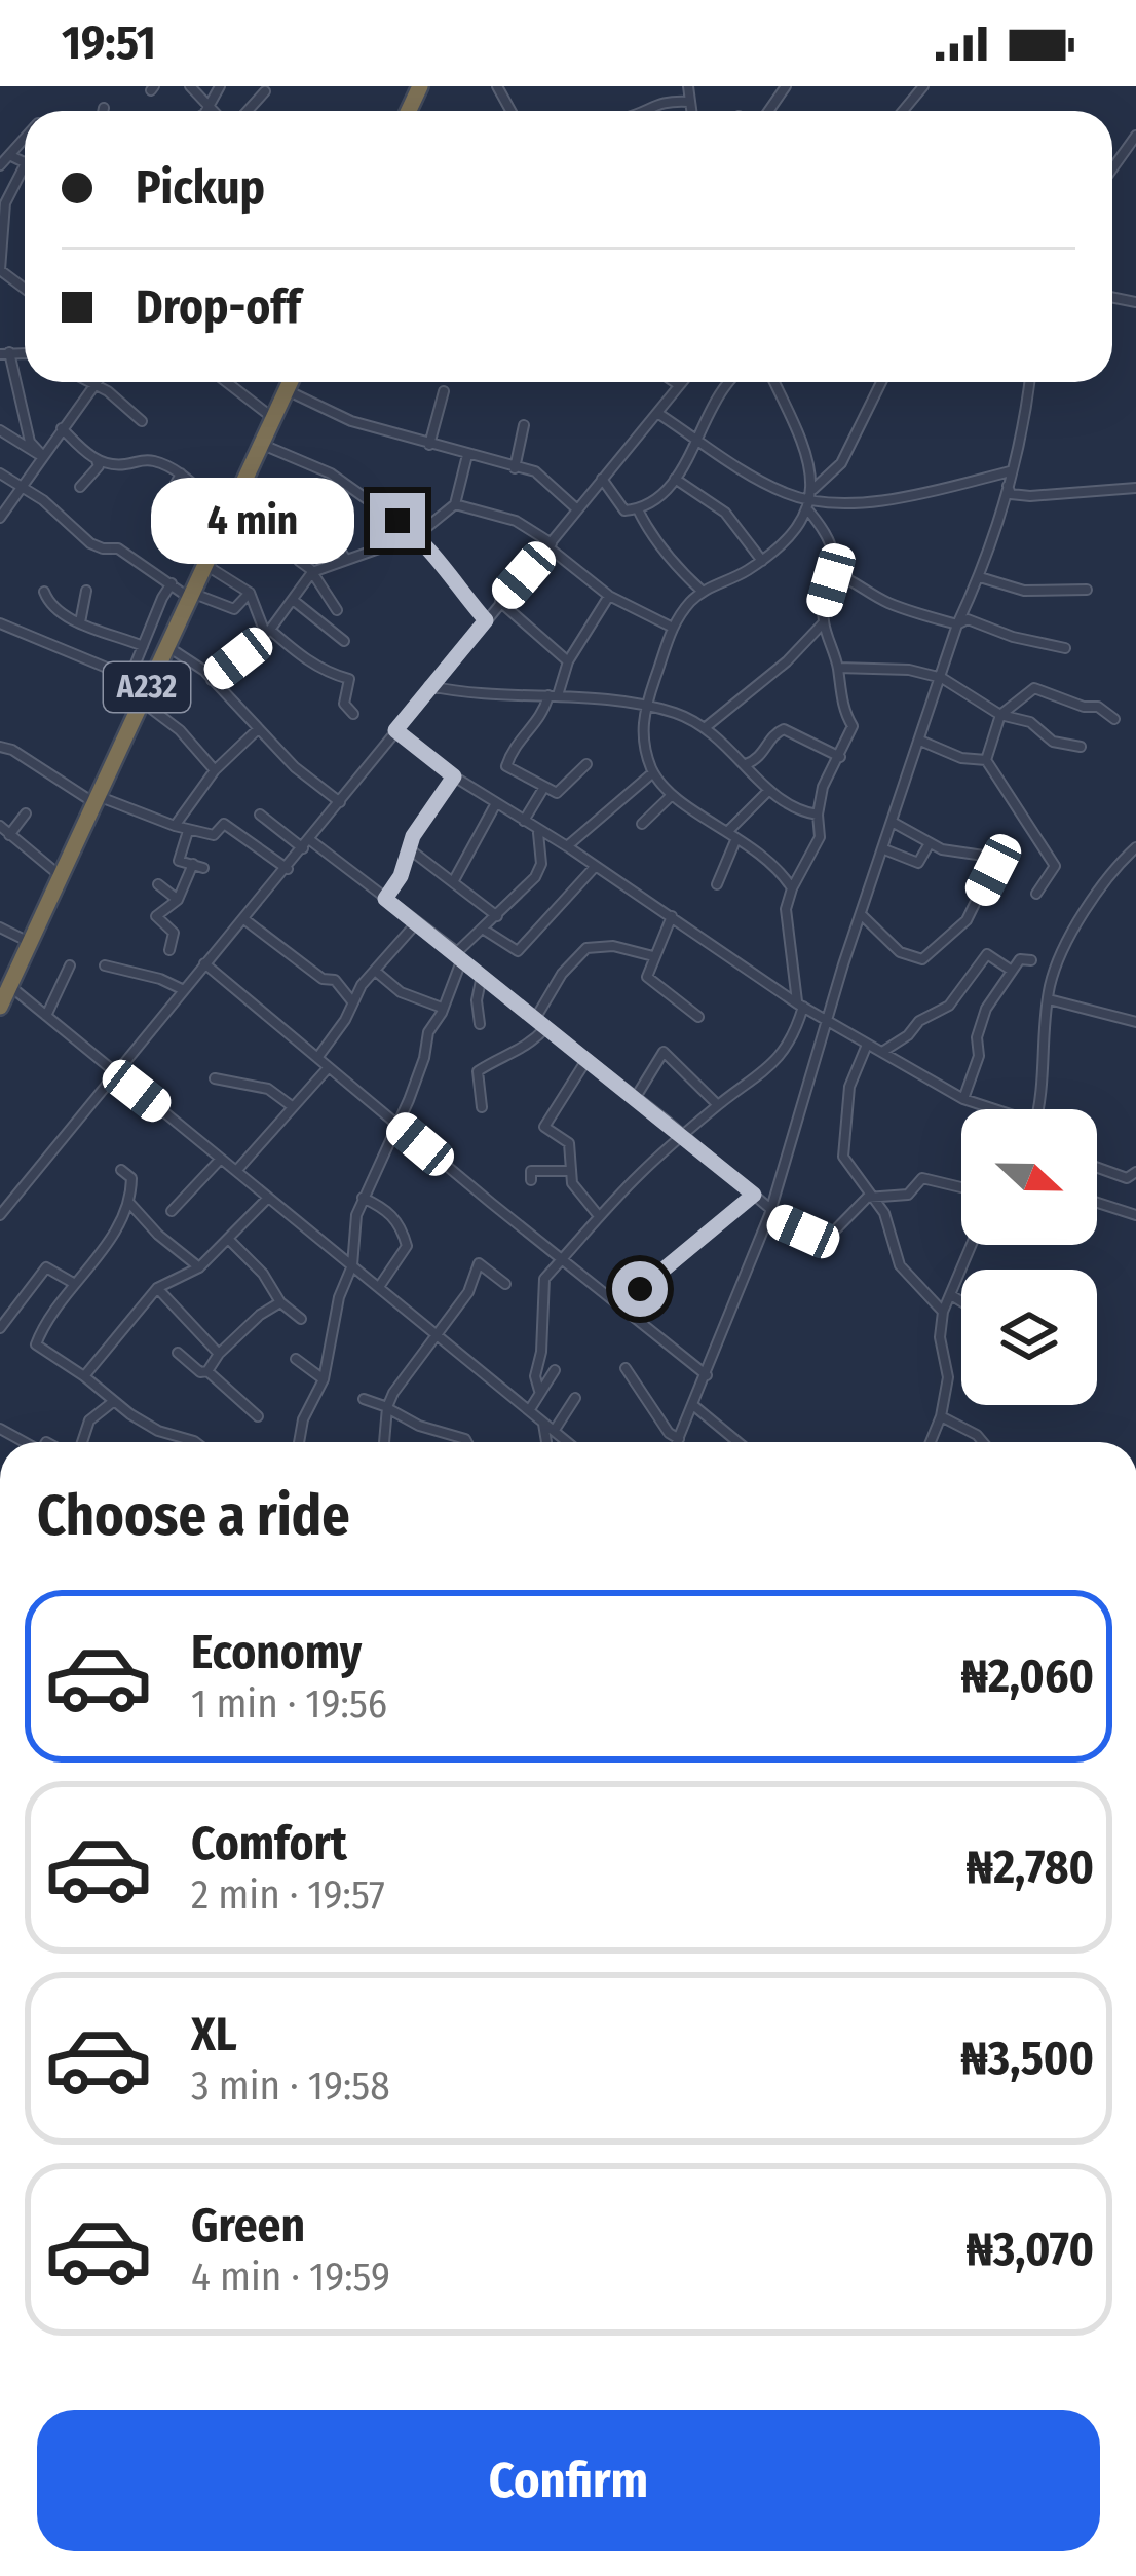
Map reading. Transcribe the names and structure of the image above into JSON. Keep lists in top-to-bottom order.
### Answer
{
  "streets": {
    "highway": ["A232"]
  },
  "north": "right",
  "page": {
    "status": "19:51",
    "banner": ["Pickup", "Drop-off"],
    "bubble": "4 min",
    "heading": "Choose a ride",
    "list": [
      {
        "name": "Economy",
        "note": "1 min · 19:56",
        "value": "₦2,060"
      },
      {
        "name": "Comfort",
        "note": "2 min · 19:57",
        "value": "₦2,780"
      },
      {
        "name": "XL",
        "note": "3 min · 19:58",
        "value": "₦3,500"
      },
      {
        "name": "Green",
        "note": "4 min · 19:59",
        "value": "₦3,070"
      }
    ],
    "buttons": "Confirm"
  }
}
